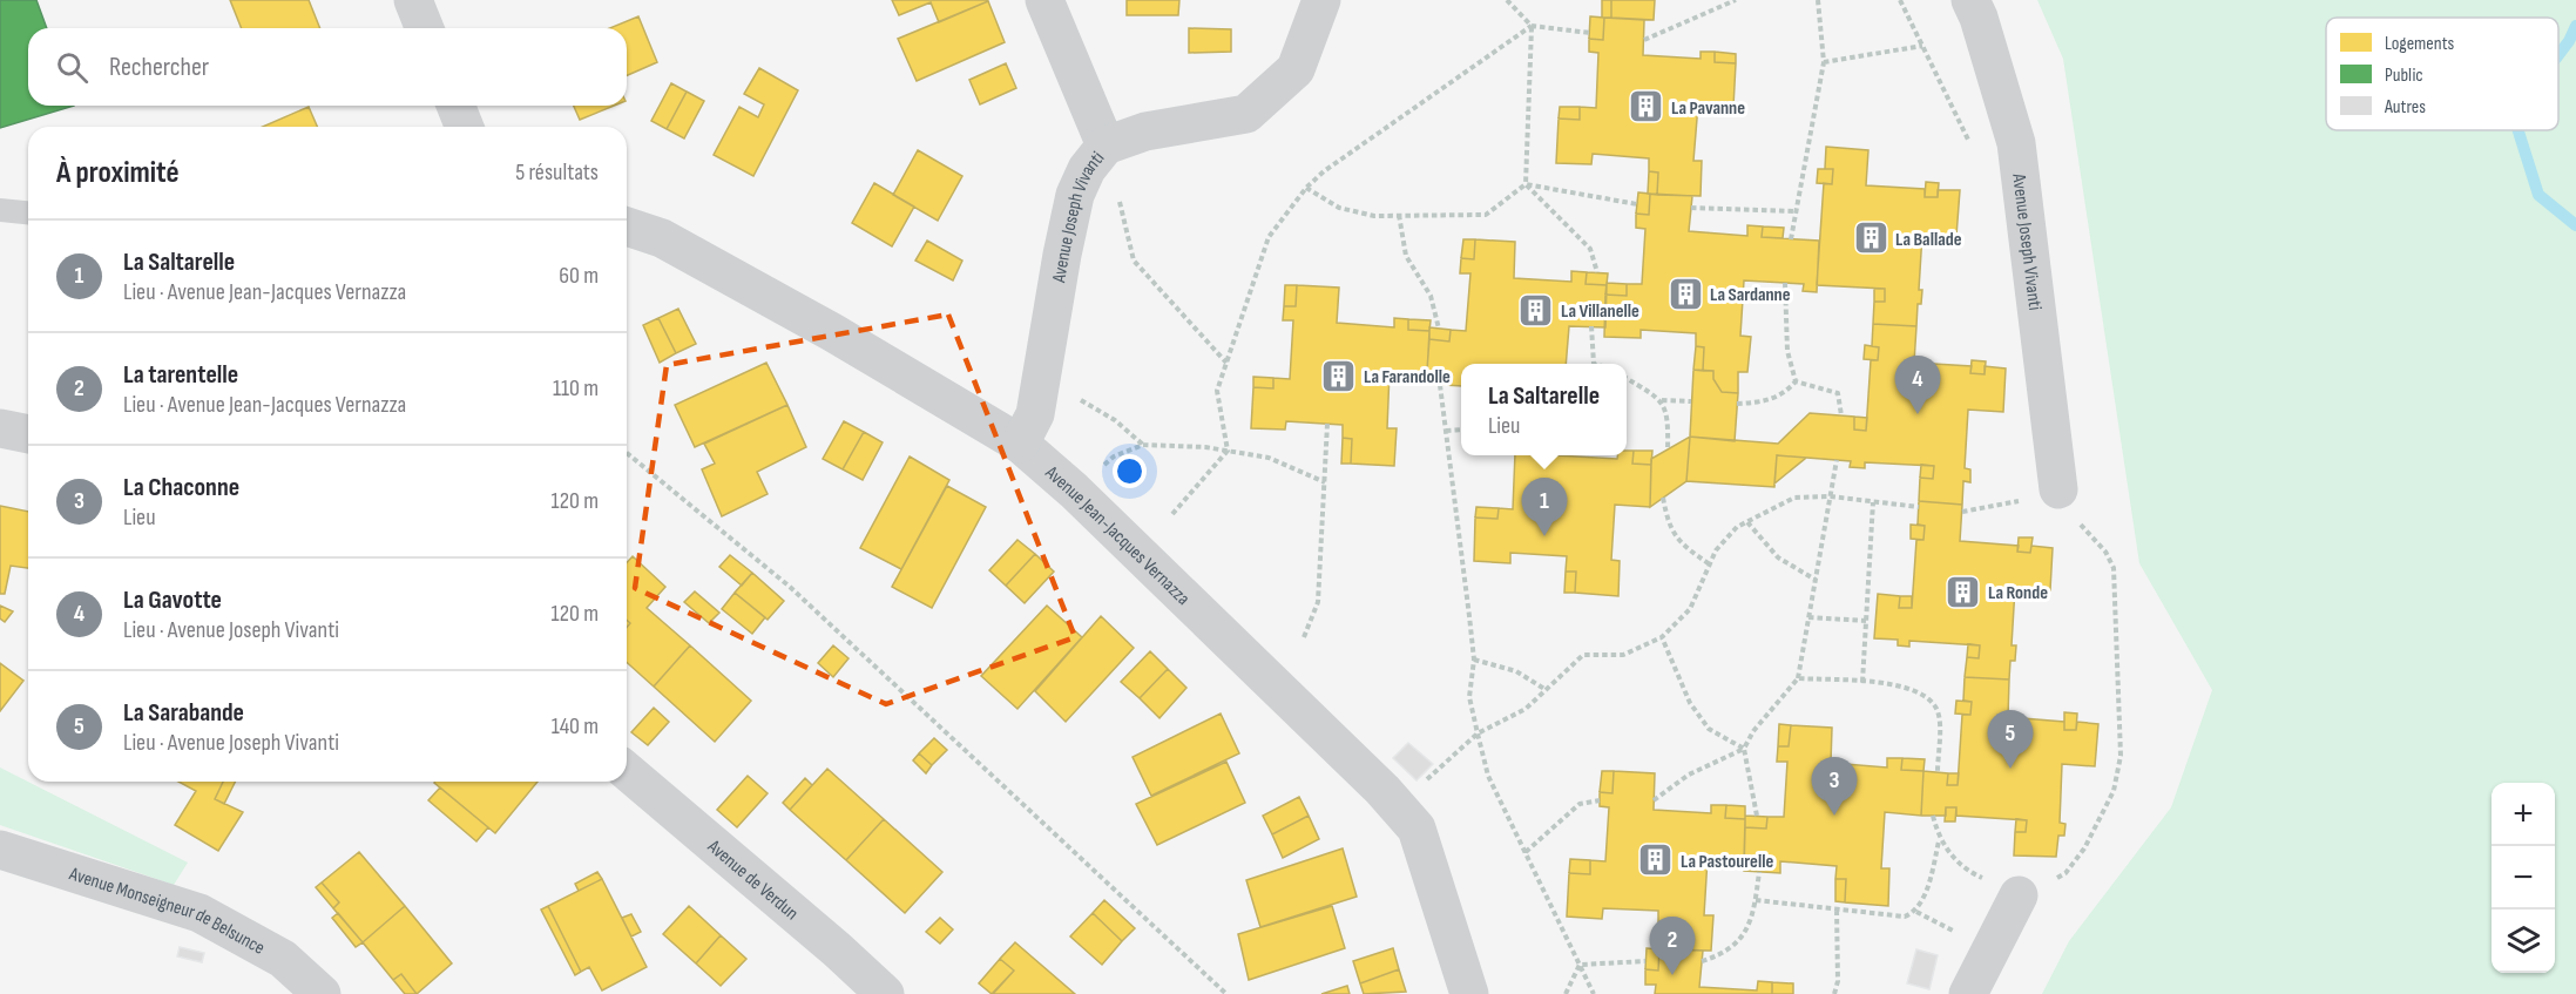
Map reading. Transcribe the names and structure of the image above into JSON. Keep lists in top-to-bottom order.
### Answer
{
  "streets": {
    "street": [
      "Avenue Joseph Vivanti",
      "Avenue Jean-Jacques Vernazza",
      "Avenue de Verdun",
      "Avenue Monseigneur de Belsunce"
    ]
  },
  "crossings": [
    ["Avenue Joseph Vivanti", "Avenue Jean-Jacques Vernazza"]
  ],
  "places": {
    "building": [
      "La Pavanne",
      "La Ballade",
      "La Sardanne",
      "La Villanelle",
      "La Farandolle",
      "La Ronde",
      "La Pastourelle"
    ]
  },
  "legend": ["Logements", "Public", "Autres"],
  "page": {
    "search": "Rechercher",
    "heading": ["À proximité", "5 résultats"],
    "list": [
      {
        "mark": "1",
        "name": "La Saltarelle",
        "note": "Lieu · Avenue Jean-Jacques Vernazza",
        "value": "60 m"
      },
      {
        "mark": "2",
        "name": "La tarentelle",
        "note": "Lieu · Avenue Jean-Jacques Vernazza",
        "value": "110 m"
      },
      {
        "mark": "3",
        "name": "La Chaconne",
        "note": "Lieu",
        "value": "120 m"
      },
      {
        "mark": "4",
        "name": "La Gavotte",
        "note": "Lieu · Avenue Joseph Vivanti",
        "value": "120 m"
      },
      {
        "mark": "5",
        "name": "La Sarabande",
        "note": "Lieu · Avenue Joseph Vivanti",
        "value": "140 m"
      }
    ],
    "pins": [
      "4",
      "1",
      "5",
      "3",
      "2"
    ],
    "popup": ["La Saltarelle", "Lieu"],
    "map_buttons": ["+", "−"]
  }
}
